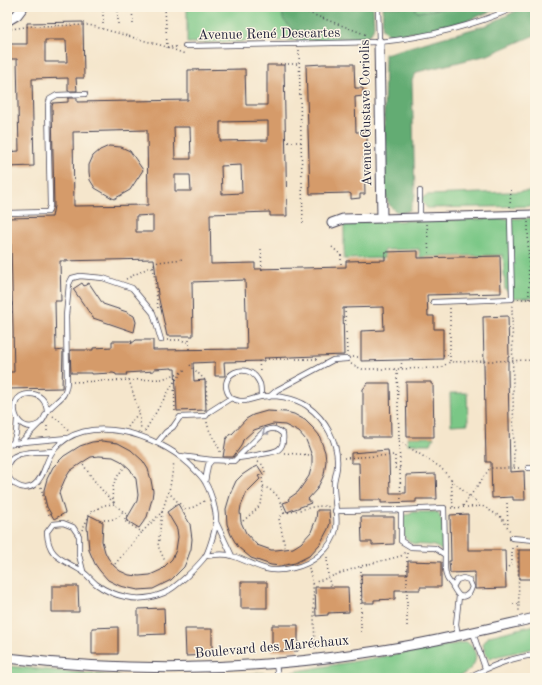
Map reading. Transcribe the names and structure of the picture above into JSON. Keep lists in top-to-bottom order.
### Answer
{
  "streets": {
    "street": ["Avenue Gustave Coriolis", "Boulevard des Maréchaux"],
    "lane": ["Avenue René Descartes"]
  },
  "crossings": [
    ["Avenue René Descartes", "Avenue Gustave Coriolis"]
  ]
}
